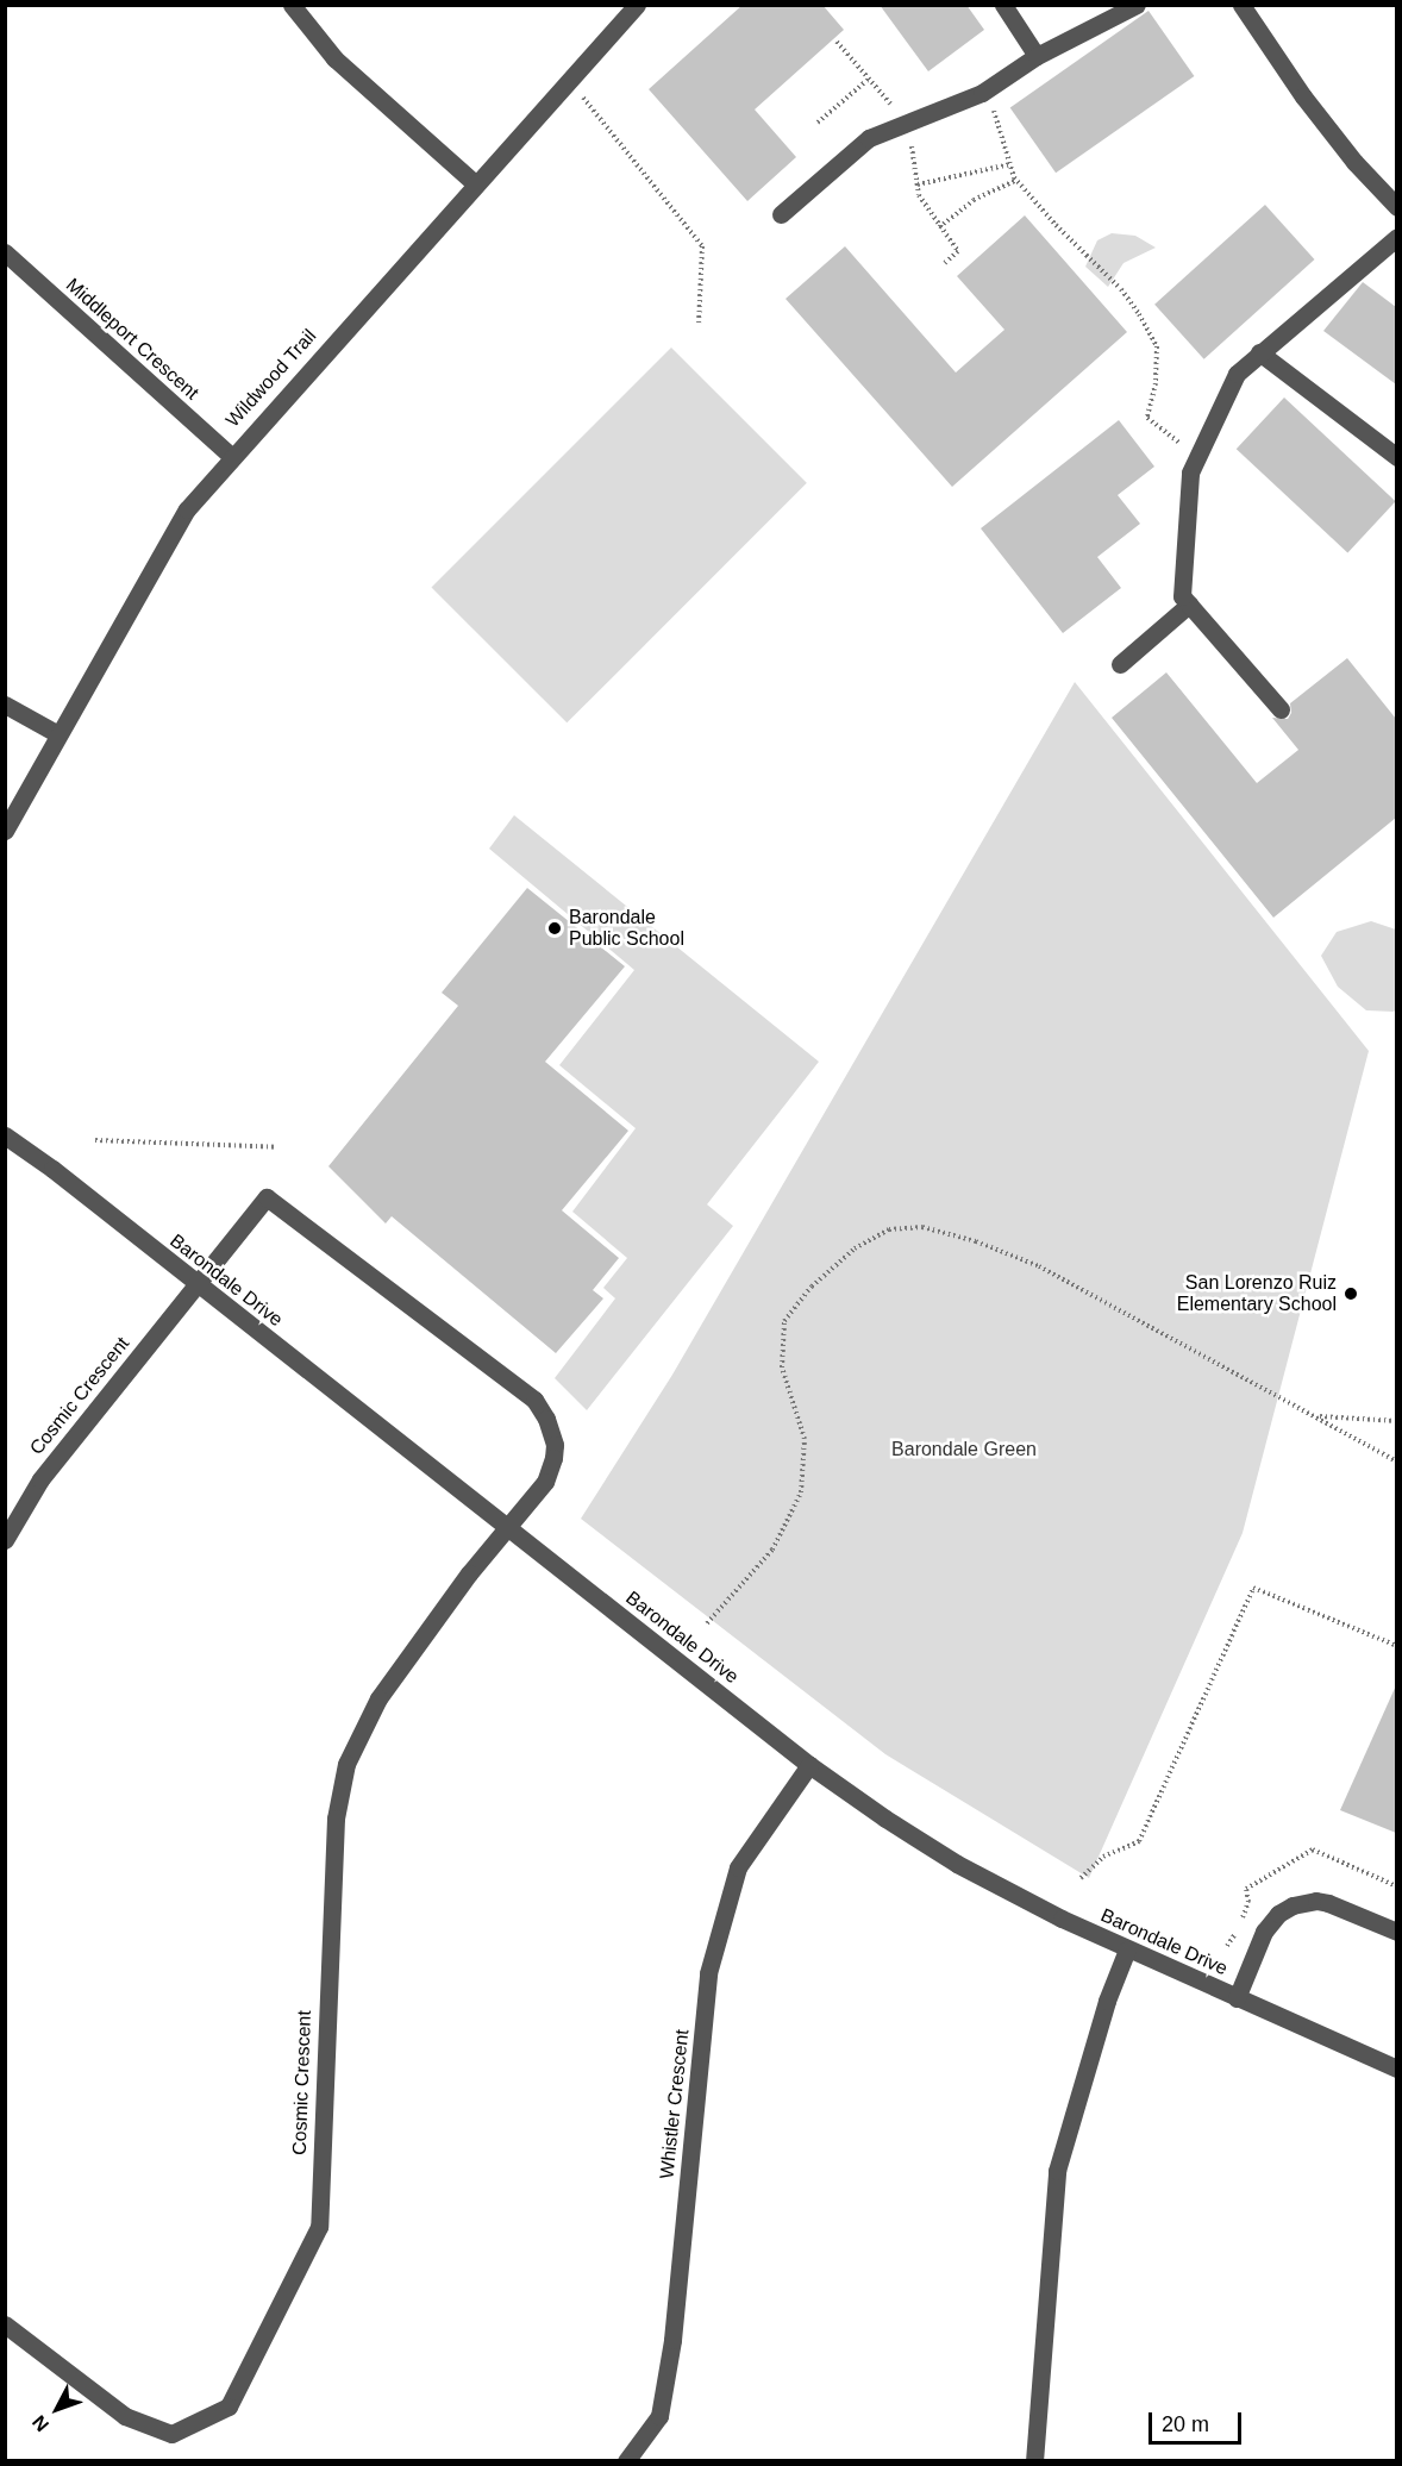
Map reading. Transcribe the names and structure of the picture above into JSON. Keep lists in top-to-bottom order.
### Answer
{
  "streets": {
    "street": [
      "Middleport Crescent",
      "Wildwood Trail",
      "Barondale Drive",
      "Cosmic Crescent",
      "Whistler Crescent"
    ]
  },
  "crossings": [
    ["Middleport Crescent", "Wildwood Trail"],
    ["Barondale Drive", "Cosmic Crescent"],
    ["Barondale Drive", "Whistler Crescent"]
  ],
  "parks": ["Barondale Green"],
  "places": ["Barondale Public School", "San Lorenzo Ruiz Elementary School"],
  "scale_bar": "20 m",
  "north": "bottom left"
}
